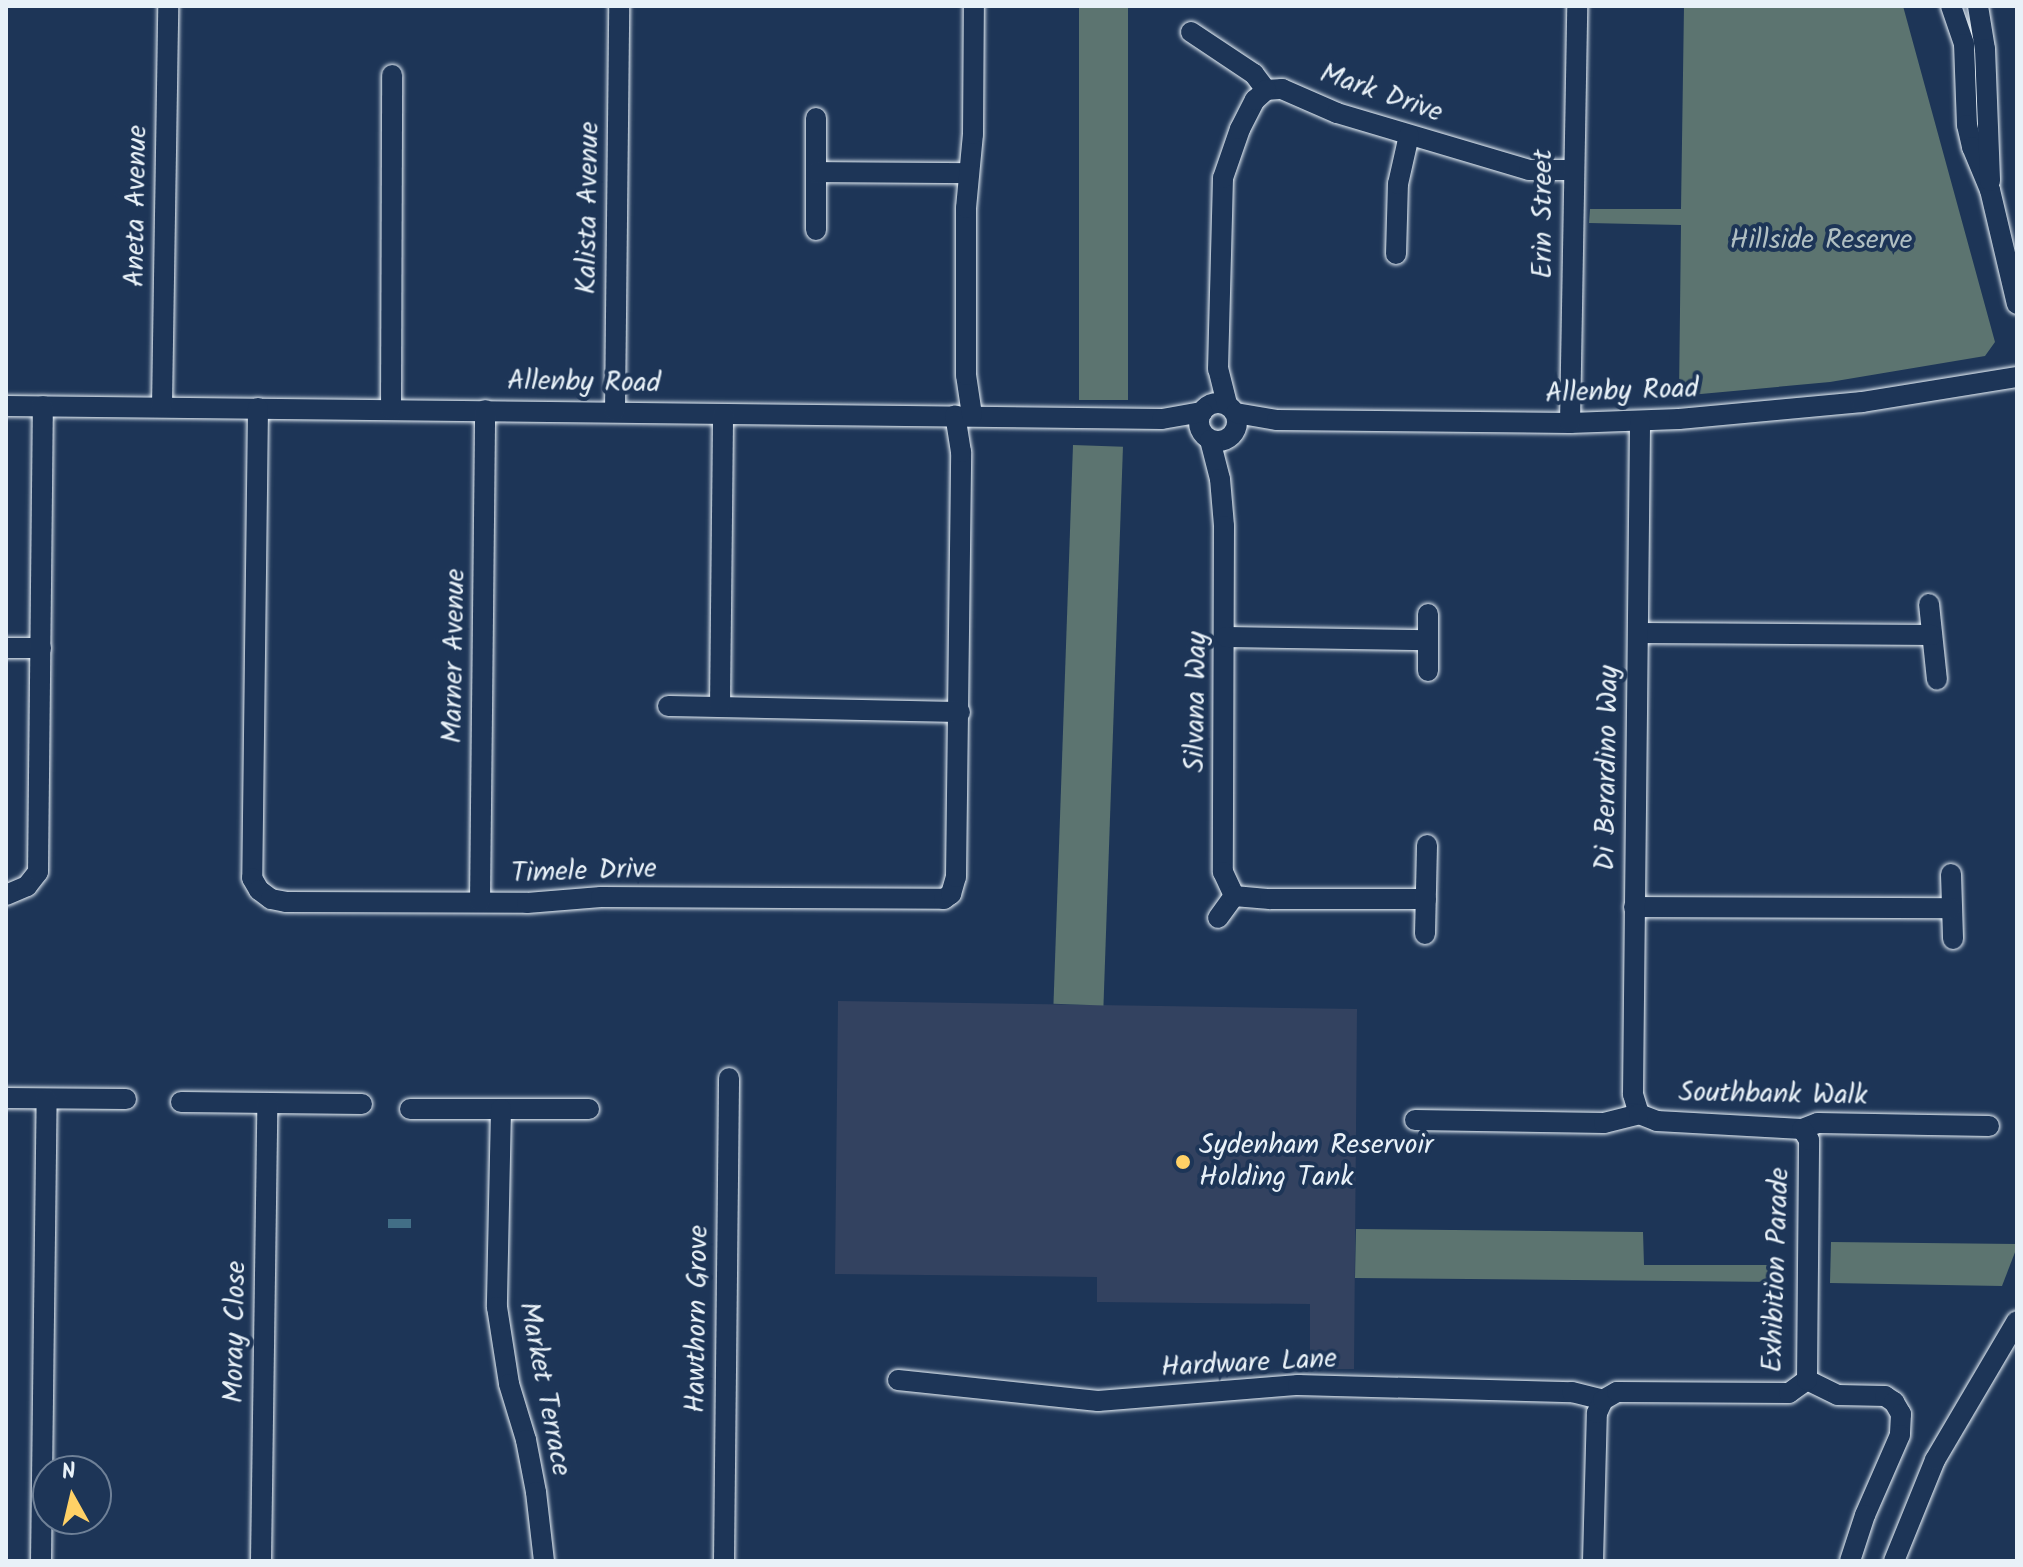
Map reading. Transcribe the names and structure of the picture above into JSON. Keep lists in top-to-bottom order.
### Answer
{
  "streets": {
    "street": [
      "Mark Drive",
      "Aneta Avenue",
      "Kalista Avenue",
      "Erin Street",
      "Allenby Road",
      "Marner Avenue",
      "Silvana Way",
      "Di Berardino Way",
      "Timele Drive",
      "Southbank Walk",
      "Exhibition Parade",
      "Hawthorn Grove",
      "Moray Close",
      "Hardware Lane",
      "Market Terrace"
    ]
  },
  "crossings": [
    ["Mark Drive", "Erin Street"],
    ["Mark Drive", "Silvana Way"],
    ["Aneta Avenue", "Allenby Road"],
    ["Kalista Avenue", "Allenby Road"],
    ["Erin Street", "Allenby Road"],
    ["Allenby Road", "Marner Avenue"],
    ["Allenby Road", "Silvana Way"],
    ["Allenby Road", "Di Berardino Way"],
    ["Allenby Road", "Timele Drive"],
    ["Marner Avenue", "Timele Drive"],
    ["Di Berardino Way", "Southbank Walk"],
    ["Southbank Walk", "Exhibition Parade"],
    ["Exhibition Parade", "Hardware Lane"]
  ],
  "parks": ["Hillside Reserve"],
  "places": ["Sydenham Reservoir Holding Tank"],
  "north": "top"
}
